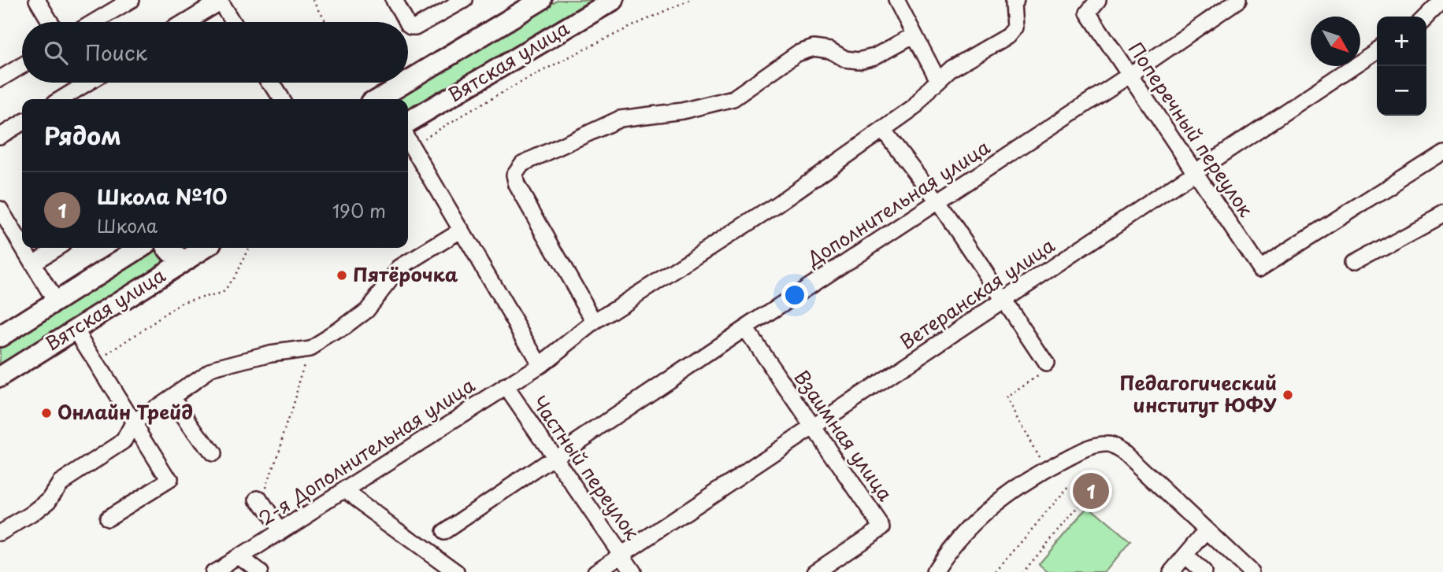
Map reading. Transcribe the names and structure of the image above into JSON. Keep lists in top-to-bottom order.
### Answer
{
  "streets": {
    "main road": ["Вятская улица"],
    "street": [
      "Поперечный переулок",
      "Дополнительная улица",
      "Ветеранская улица",
      "Взаимная улица",
      "2-я Дополнительная улица",
      "Частный переулок"
    ]
  },
  "crossings": [
    ["Поперечный переулок", "Дополнительная улица"],
    ["Поперечный переулок", "Ветеранская улица"],
    ["Дополнительная улица", "Взаимная улица"],
    ["Дополнительная улица", "Частный переулок"],
    ["Ветеранская улица", "Взаимная улица"],
    ["Ветеранская улица", "Частный переулок"],
    ["2-я Дополнительная улица", "Частный переулок"]
  ],
  "places": ["Пятёрочка", "Педагогический институт ЮФУ", "Онлайн Трейд"],
  "north": "bottom right",
  "page": {
    "map_buttons": ["+", "−"],
    "search": "Поиск",
    "heading": "Рядом",
    "list": [
      {
        "mark": "1",
        "name": "Школа №10",
        "note": "Школа",
        "value": "190 m"
      }
    ],
    "pins": "1"
  }
}
